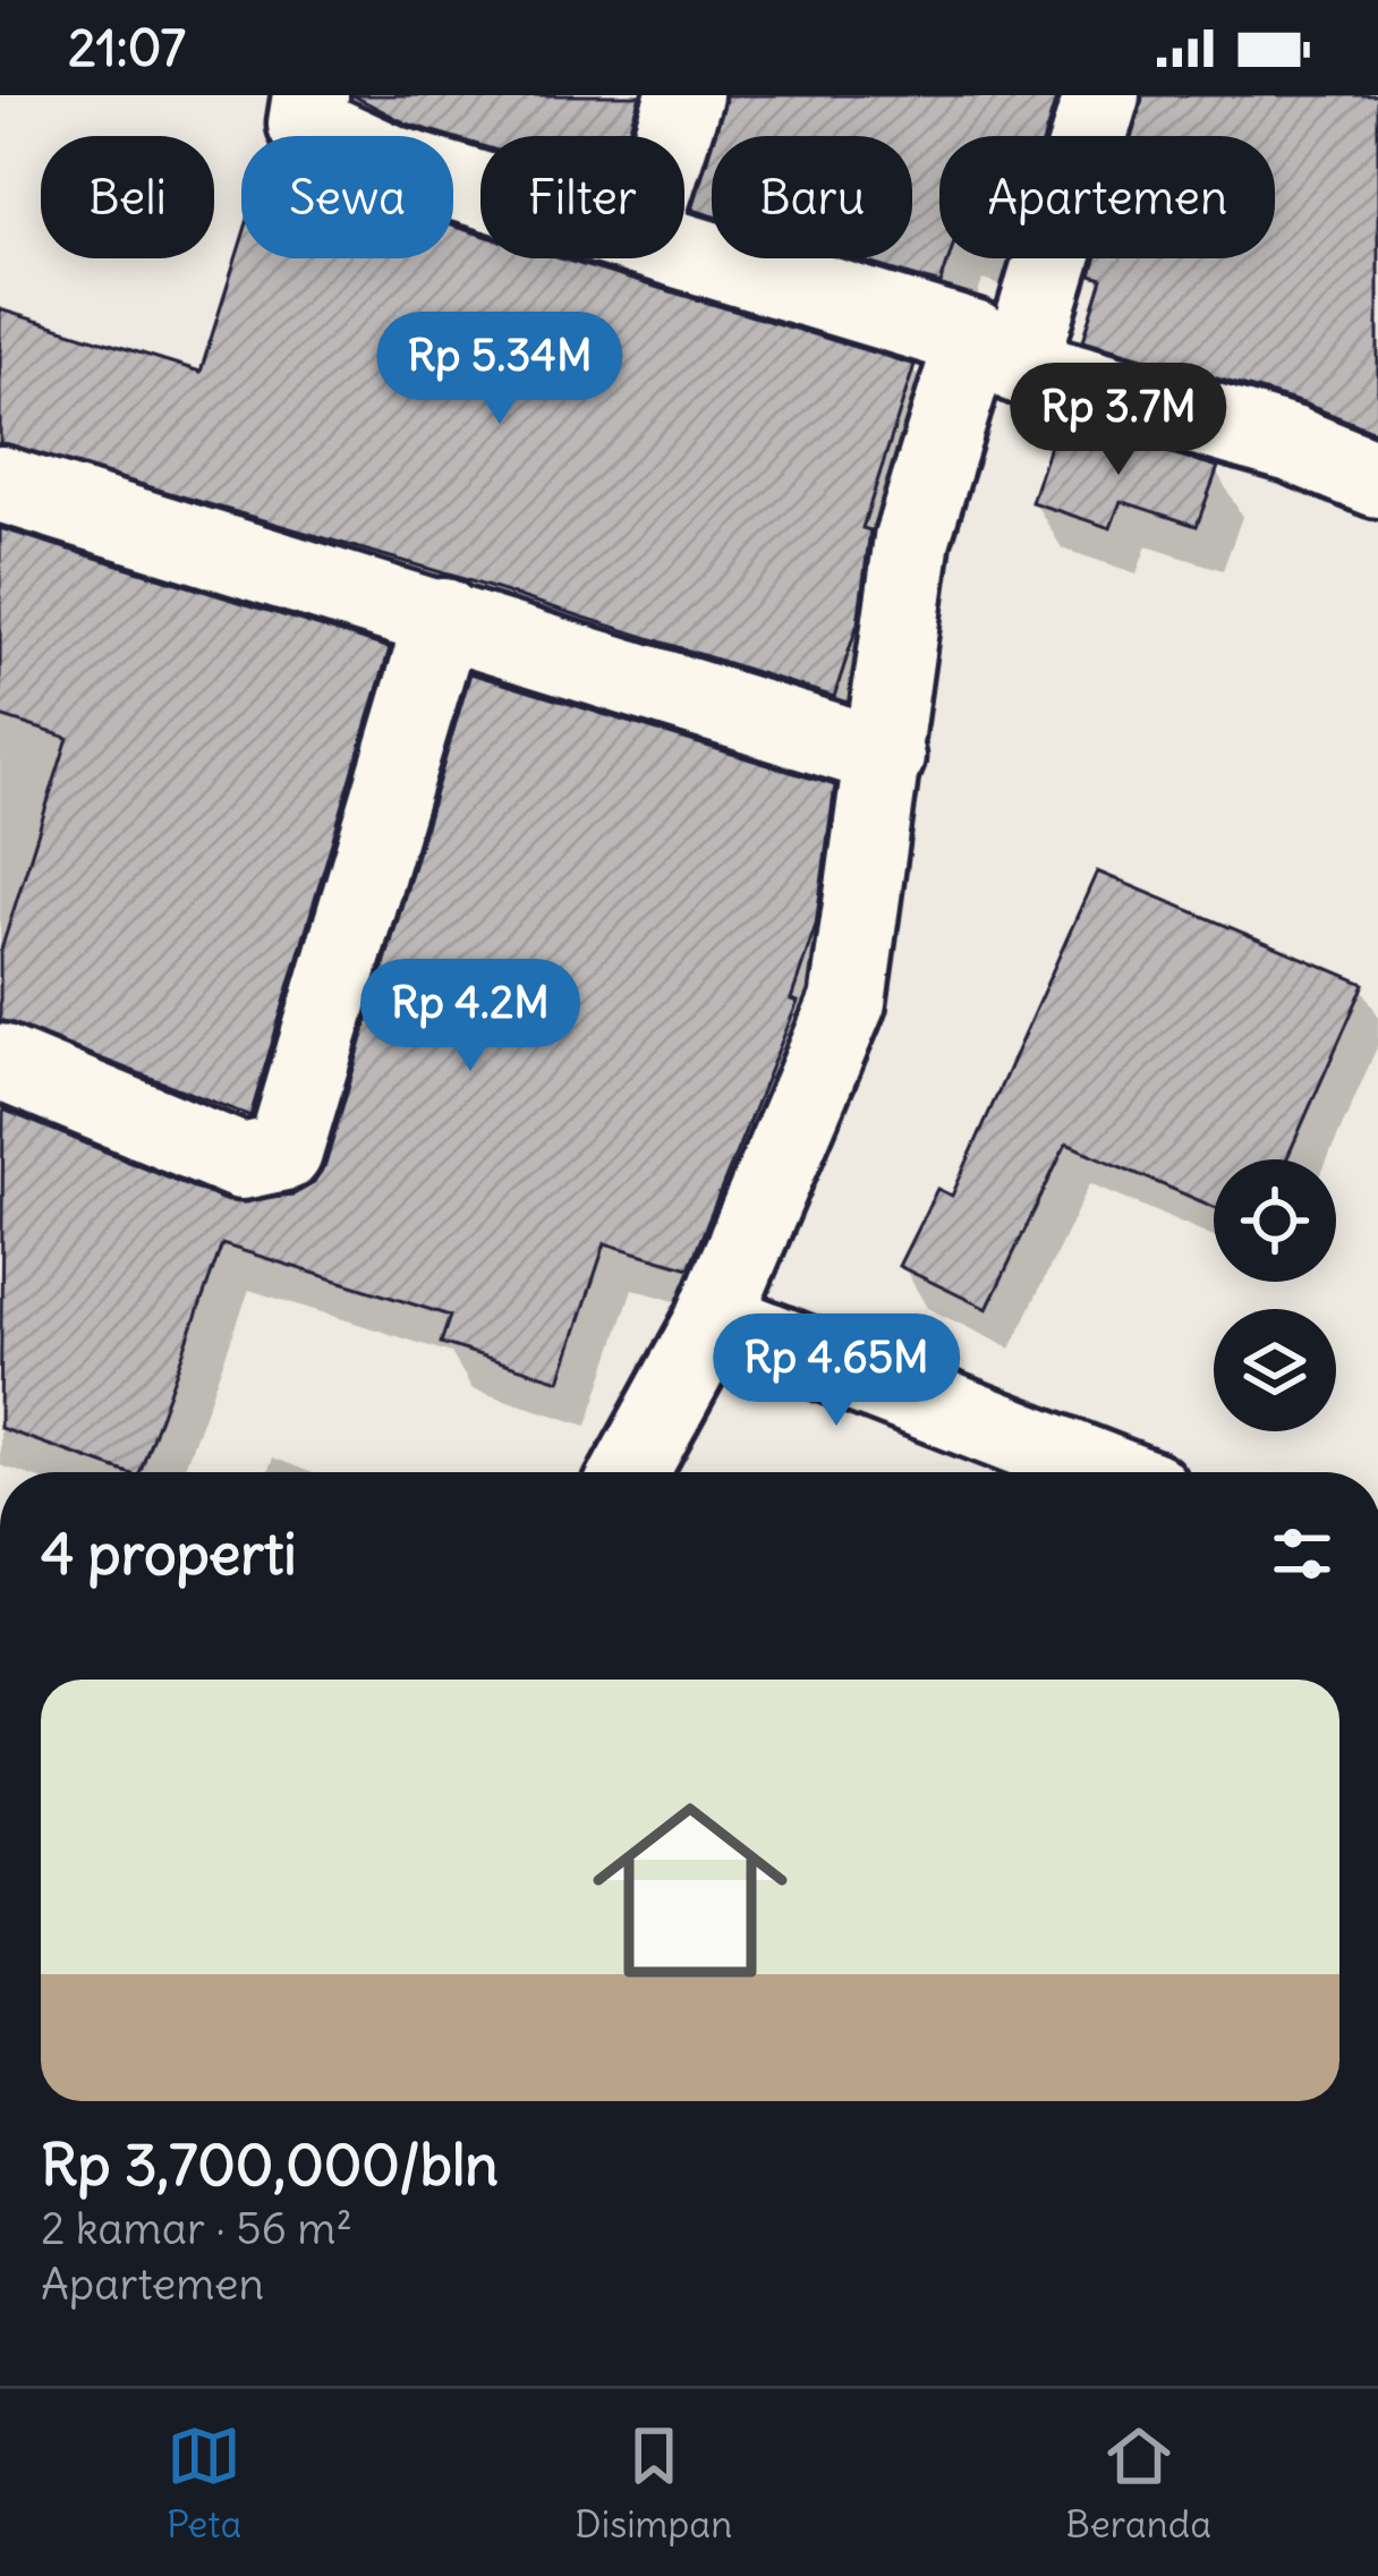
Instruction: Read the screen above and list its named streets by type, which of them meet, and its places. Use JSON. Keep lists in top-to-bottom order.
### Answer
{
  "page": {
    "status": "21:07",
    "chip": [
      "Beli",
      "Sewa",
      "Filter",
      "Baru",
      "Apartemen"
    ],
    "price": [
      "Rp 5.34M",
      "Rp 3.7M",
      "Rp 4.2M",
      "Rp 4.65M"
    ],
    "heading": "4 properti",
    "list": [
      {
        "name": "Rp 3,700,000/bln",
        "note": "2 kamar · 56 m² · Apartemen"
      }
    ],
    "tabs": ["Peta", "Disimpan", "Beranda"]
  }
}
